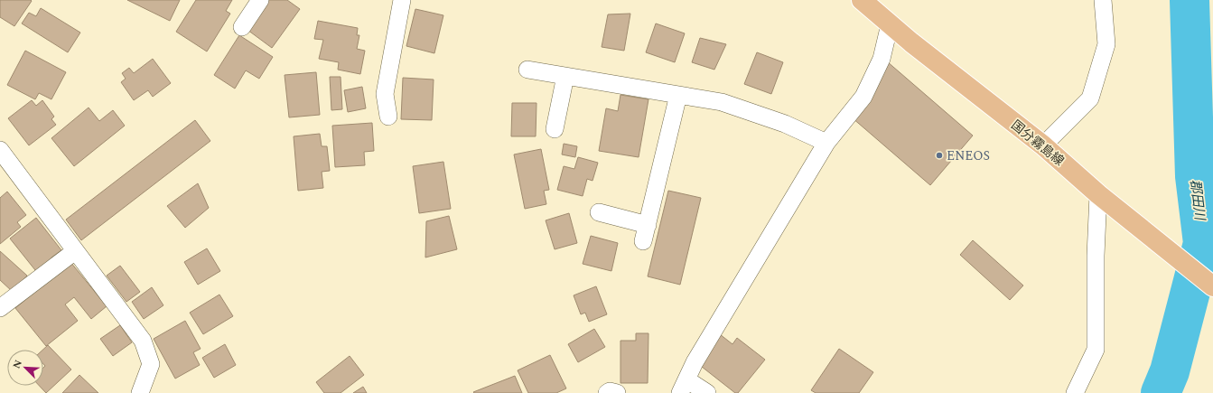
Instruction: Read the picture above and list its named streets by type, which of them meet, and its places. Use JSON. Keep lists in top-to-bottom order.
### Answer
{
  "streets": {
    "main road": ["国分霧島線"]
  },
  "water": ["郡田川"],
  "places": ["ENEOS"],
  "north": "top left"
}
